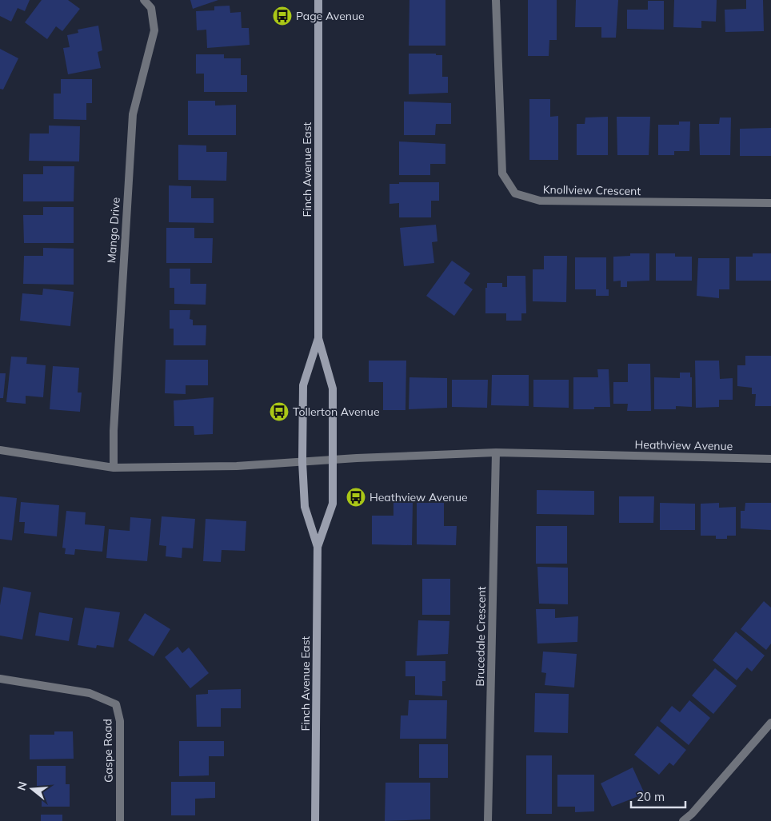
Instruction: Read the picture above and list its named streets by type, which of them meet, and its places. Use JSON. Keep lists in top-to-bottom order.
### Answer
{
  "streets": {
    "main road": ["Finch Avenue East"],
    "street": [
      "Knollview Crescent",
      "Mango Drive",
      "Heathview Avenue",
      "Brucedale Crescent",
      "Gaspe Road"
    ]
  },
  "crossings": [
    ["Finch Avenue East", "Heathview Avenue"],
    ["Heathview Avenue", "Brucedale Crescent"]
  ],
  "places": {
    "bus stop": ["Page Avenue", "Tollerton Avenue", "Heathview Avenue"]
  },
  "scale_bar": "20 m",
  "north": "left"
}
